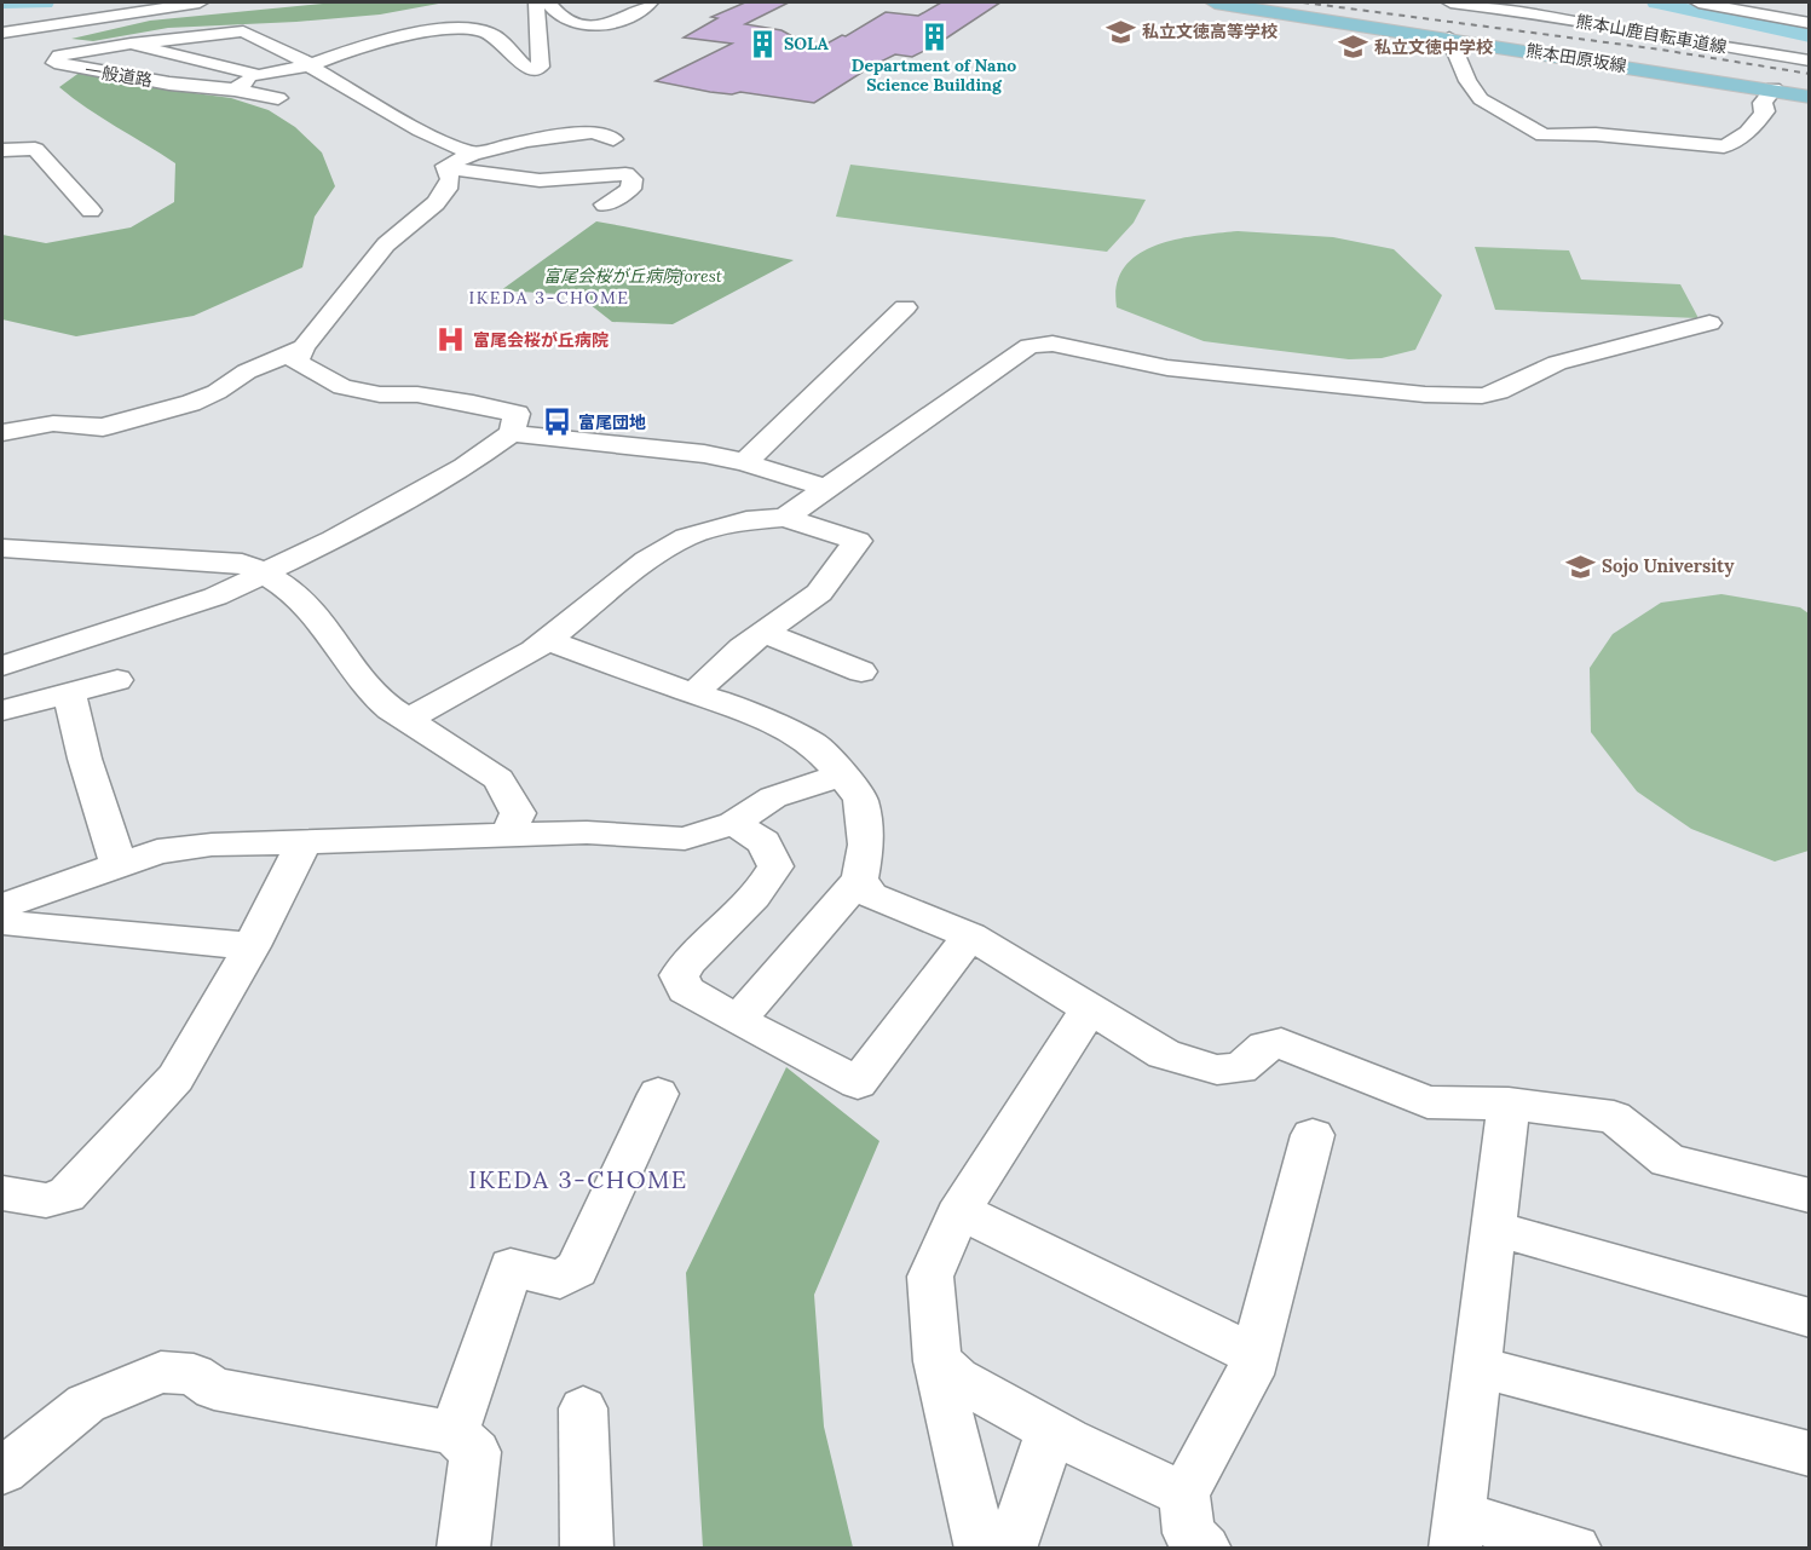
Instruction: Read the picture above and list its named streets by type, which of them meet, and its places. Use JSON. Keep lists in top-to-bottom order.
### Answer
{
  "streets": {
    "main road": ["熊本田原坂線"],
    "street": ["熊本山鹿自転車道線", "一般道路"]
  },
  "districts": ["IKEDA 3-CHOME", "IKEDA 3-CHOME"],
  "parks": ["富尾会桜が丘病院forest"],
  "places": {
    "school or university": ["私立文徳高等学校", "私立文徳中学校", "Sojo University"],
    "building": ["Department of Nano Science Building", "SOLA"],
    "hospital": ["富尾会桜が丘病院"],
    "bus stop": ["富尾団地"]
  }
}
